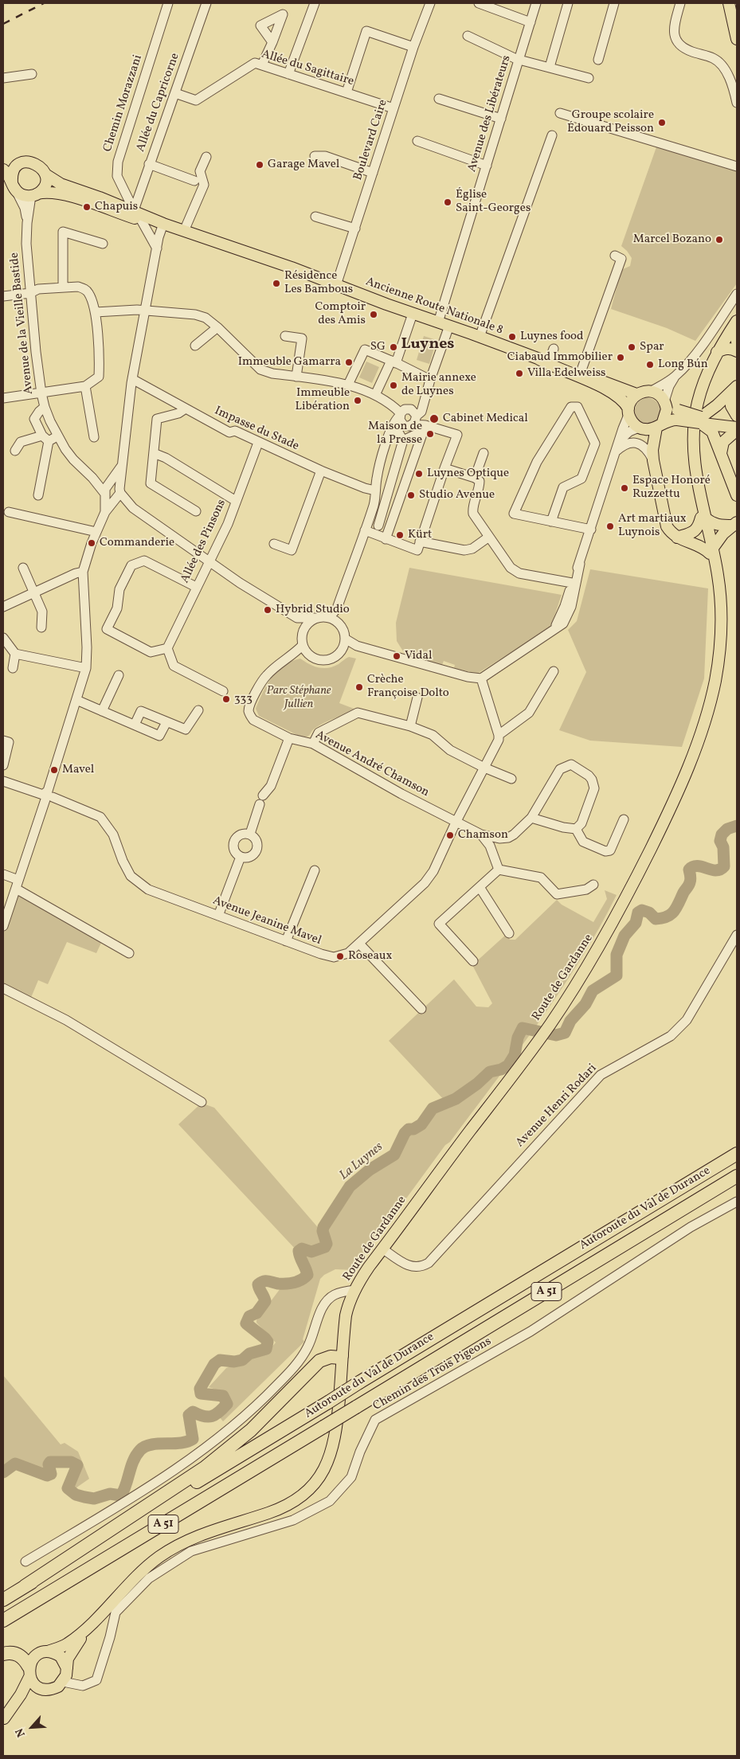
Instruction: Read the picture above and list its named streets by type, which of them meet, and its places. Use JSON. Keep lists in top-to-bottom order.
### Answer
{
  "streets": {
    "highway": ["Autoroute du Val de Durance", "A 51"],
    "main road": ["Ancienne Route Nationale 8", "Route de Gardanne"],
    "street": [
      "Allée du Sagittaire",
      "Allée du Capricorne",
      "Chemin Morazzani",
      "Avenue des Libérateurs",
      "Boulevard Caire",
      "Avenue de la Vieille Bastide",
      "Impasse du Stade",
      "Allée des Pinsons",
      "Avenue André Chamson",
      "Avenue Jeanine Mavel",
      "Avenue Henri Rodari",
      "Chemin des Trois Pigeons"
    ]
  },
  "crossings": [
    ["Allée du Sagittaire", "Allée du Capricorne"],
    ["Allée du Sagittaire", "Boulevard Caire"],
    ["Allée du Capricorne", "Chemin Morazzani"],
    ["Allée du Capricorne", "Ancienne Route Nationale 8"],
    ["Chemin Morazzani", "Ancienne Route Nationale 8"],
    ["Avenue des Libérateurs", "Ancienne Route Nationale 8"],
    ["Avenue des Libérateurs", "Impasse du Stade"],
    ["Boulevard Caire", "Ancienne Route Nationale 8"],
    ["Ancienne Route Nationale 8", "Avenue de la Vieille Bastide"],
    ["Impasse du Stade", "Allée des Pinsons"],
    ["Avenue André Chamson", "Avenue Jeanine Mavel"],
    ["Route de Gardanne", "Avenue Henri Rodari"]
  ],
  "districts": ["Luynes"],
  "water": ["La Luynes"],
  "parks": ["Parc Stéphane Jullien"],
  "places": [
    "Groupe scolaire Édouard Peisson",
    "Garage Mavel",
    "Église Saint-Georges",
    "Chapuis",
    "Marcel Bozano",
    "Résidence Les Bambous",
    "Comptoir des Amis",
    "Luynes food",
    "SG",
    "Spar",
    "Ciabaud Immobilier",
    "Immeuble Gamarra",
    "Long Bún",
    "Villa Edelweiss",
    "Mairie annexe de Luynes",
    "Immeuble Libération",
    "Cabinet Medical",
    "Maison de la Presse",
    "Luynes Optique",
    "Espace Honoré Ruzzettu",
    "Studio Avenue",
    "Art martiaux Luynois",
    "Kürt",
    "Commanderie",
    "Hybrid Studio",
    "Vidal",
    "Crèche Françoise Dolto",
    "333",
    "Mavel",
    "Chamson",
    "Roseaux"
  ],
  "north": "bottom left"
}
